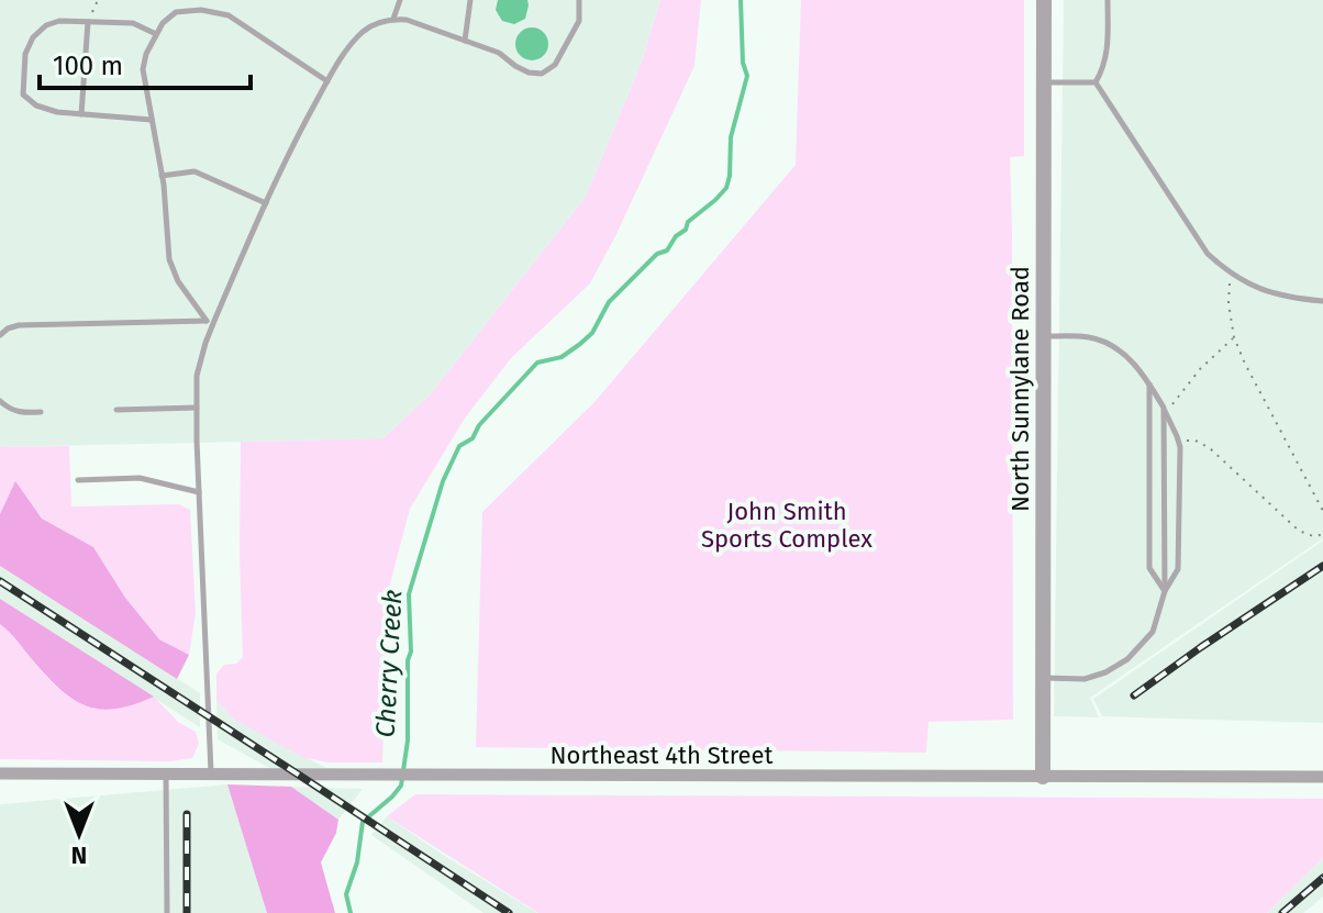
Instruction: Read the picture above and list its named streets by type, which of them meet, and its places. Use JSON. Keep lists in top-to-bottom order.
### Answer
{
  "streets": {
    "street": ["North Sunnylane Road", "Northeast 4th Street"]
  },
  "crossings": [
    ["North Sunnylane Road", "Northeast 4th Street"]
  ],
  "water": ["Cherry Creek"],
  "parks": ["John Smith Sports Complex"],
  "scale_bar": "100 m",
  "north": "bottom"
}
